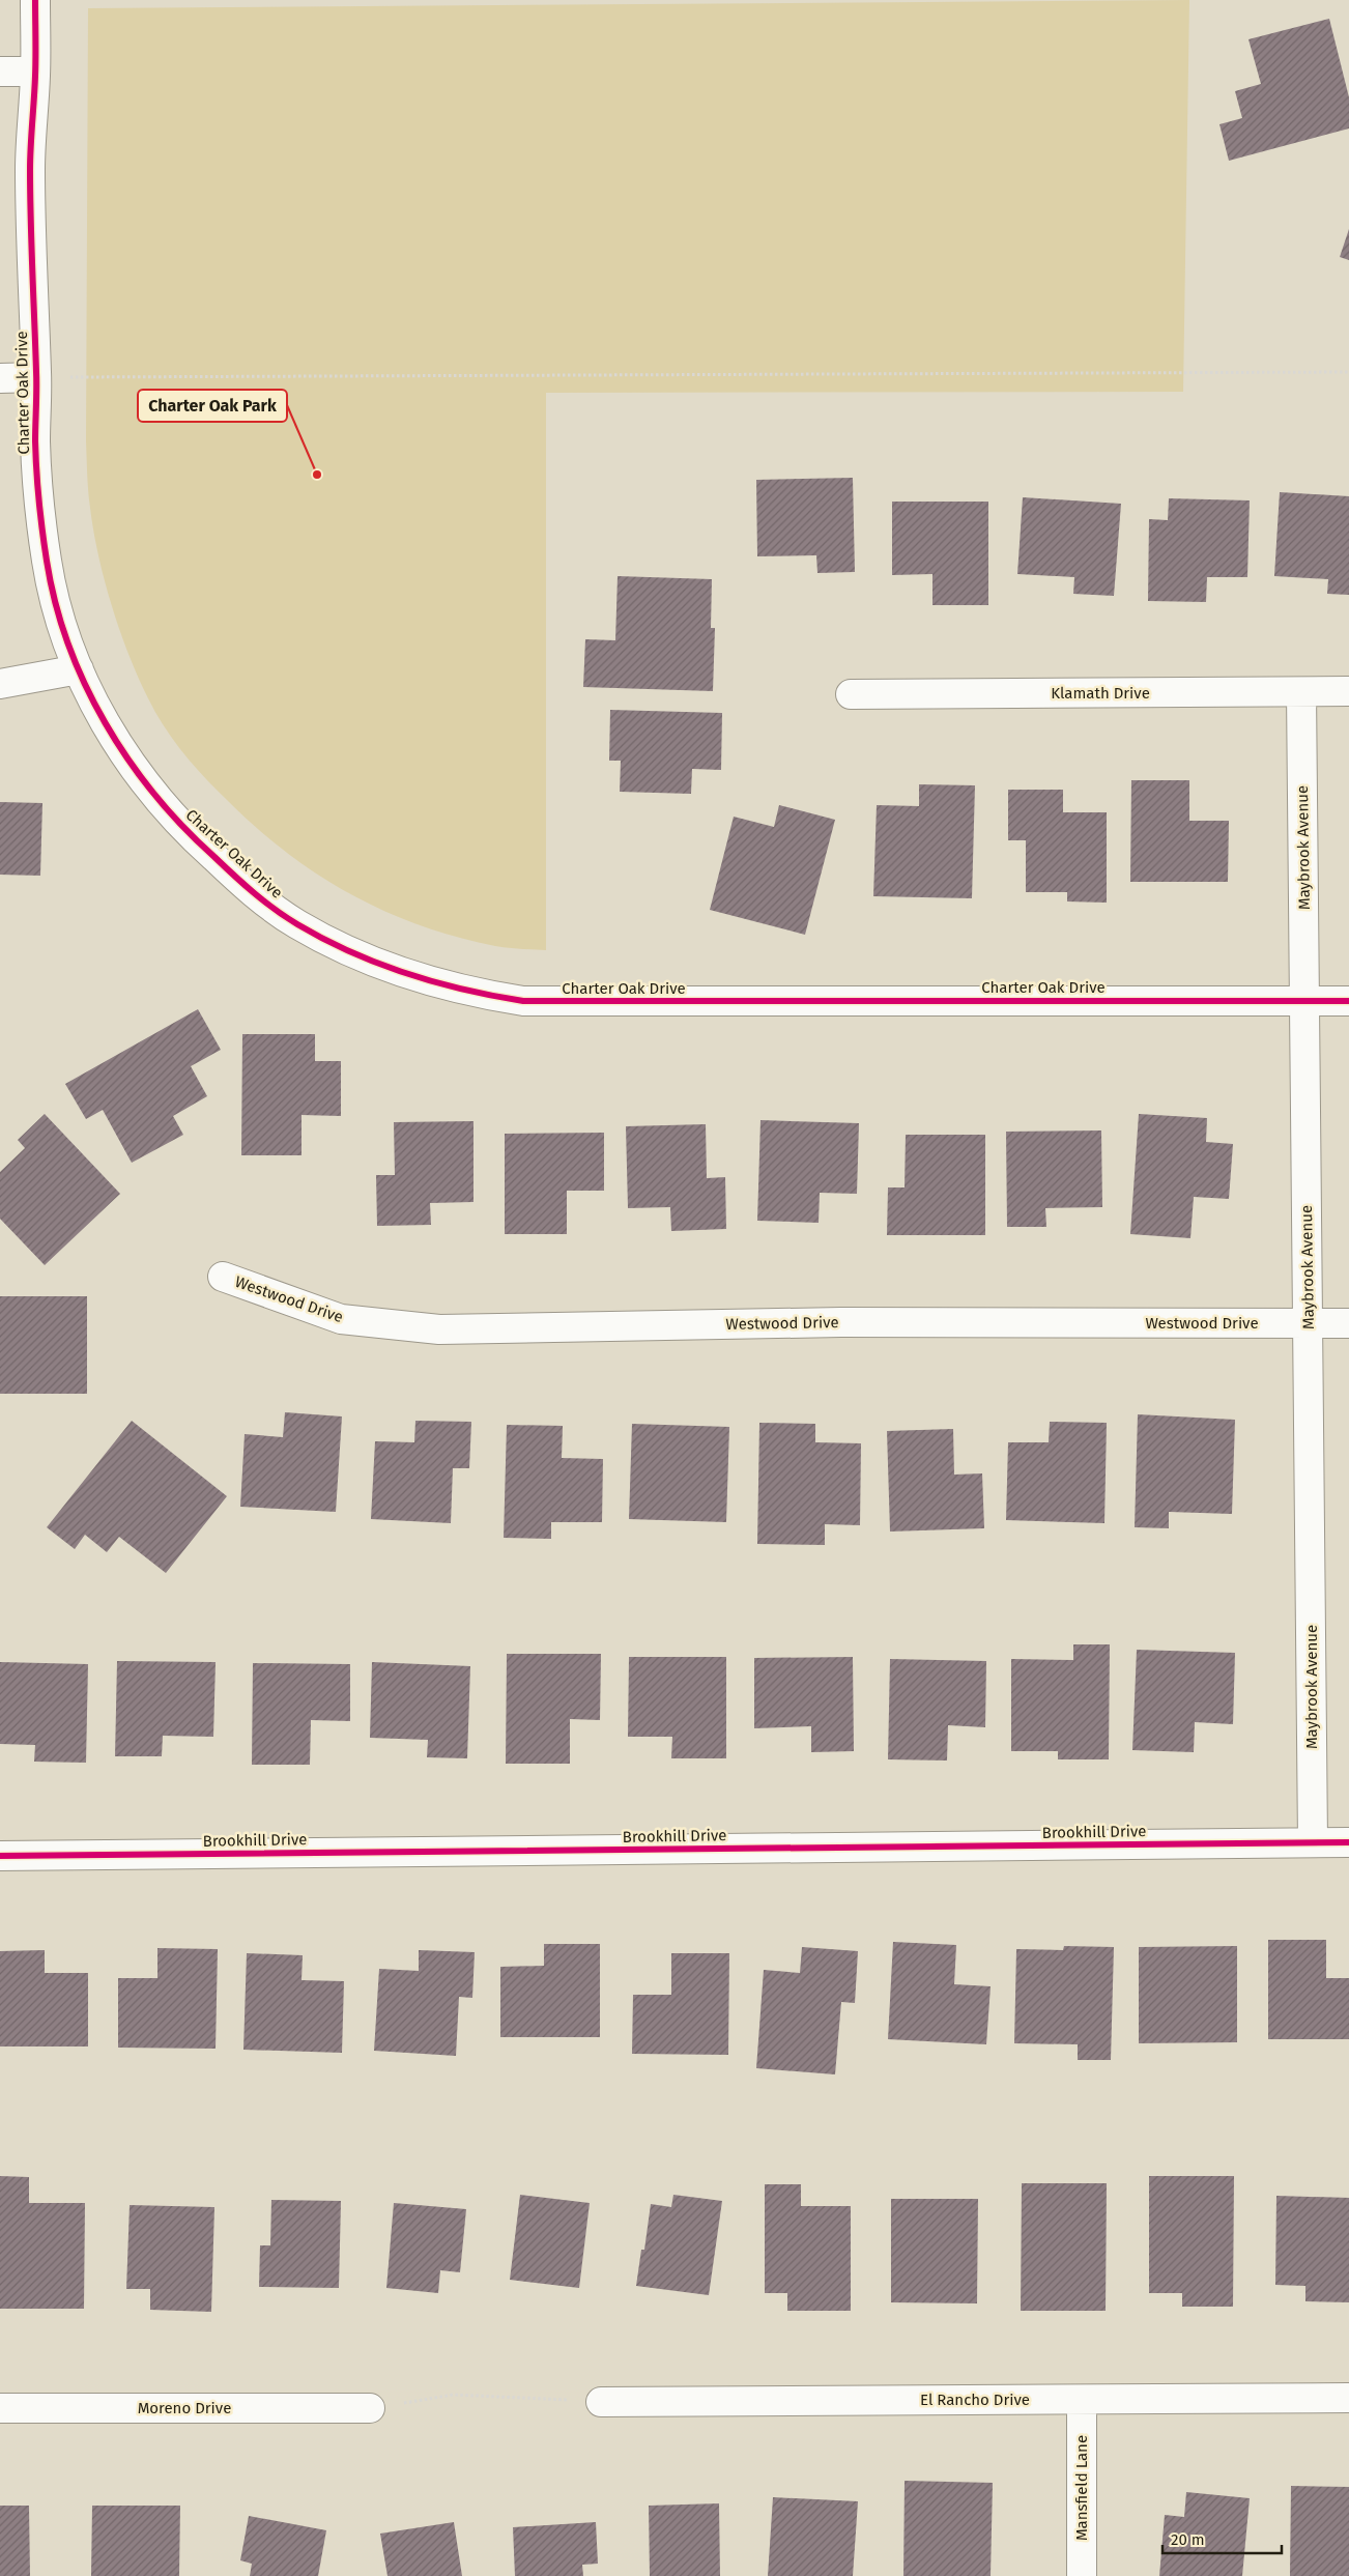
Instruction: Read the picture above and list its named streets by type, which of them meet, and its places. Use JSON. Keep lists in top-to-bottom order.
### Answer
{
  "streets": {
    "street": [
      "Charter Oak Drive",
      "Klamath Drive",
      "Maybrook Avenue",
      "Westwood Drive",
      "Brookhill Drive",
      "El Rancho Drive",
      "Moreno Drive",
      "Mansfield Lane"
    ]
  },
  "crossings": [
    ["Charter Oak Drive", "Maybrook Avenue"],
    ["Klamath Drive", "Maybrook Avenue"],
    ["Maybrook Avenue", "Westwood Drive"],
    ["Maybrook Avenue", "Brookhill Drive"],
    ["El Rancho Drive", "Mansfield Lane"]
  ],
  "places": ["Charter Oak Park"],
  "scale_bar": "20 m"
}
